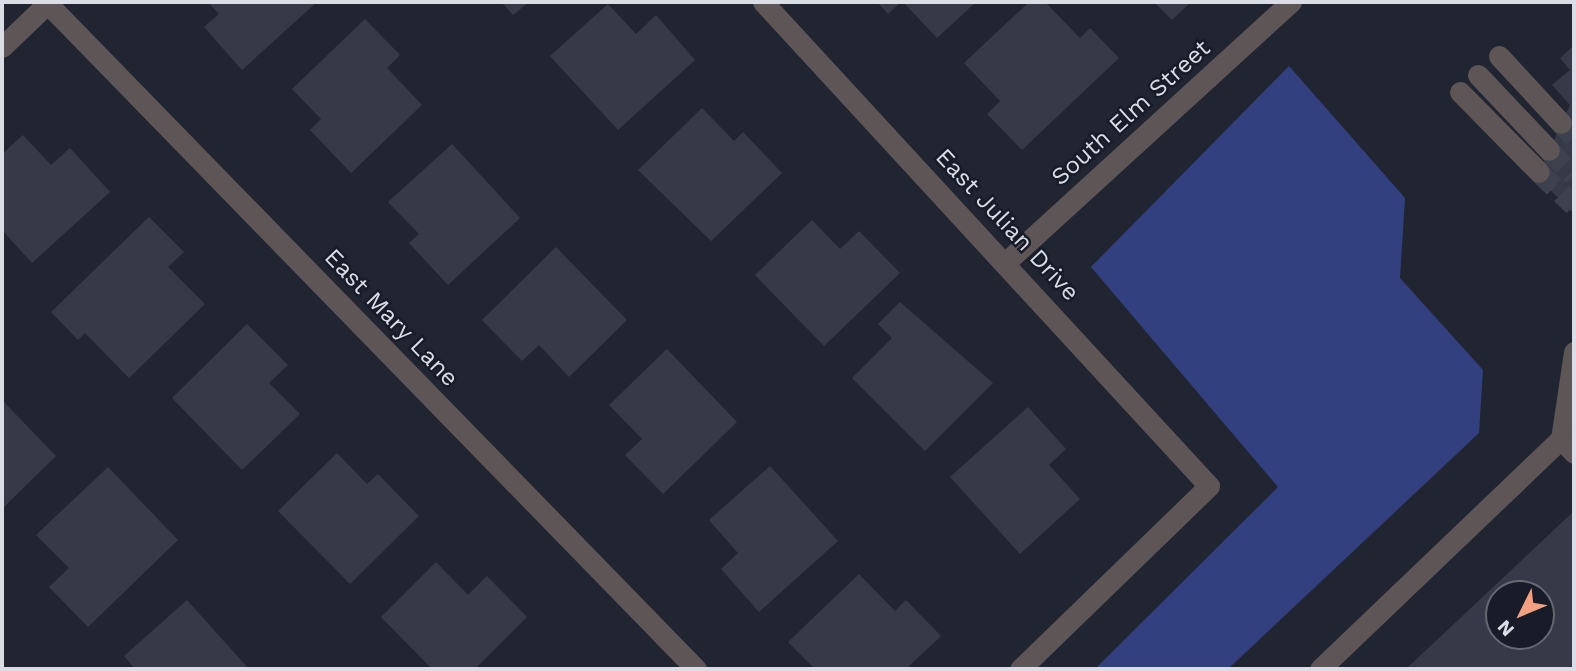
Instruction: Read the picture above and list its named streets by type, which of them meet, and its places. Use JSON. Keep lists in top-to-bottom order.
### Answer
{
  "streets": {
    "street": ["South Elm Street", "East Julian Drive", "East Mary Lane"]
  },
  "crossings": [
    ["South Elm Street", "East Julian Drive"]
  ],
  "north": "bottom left"
}
